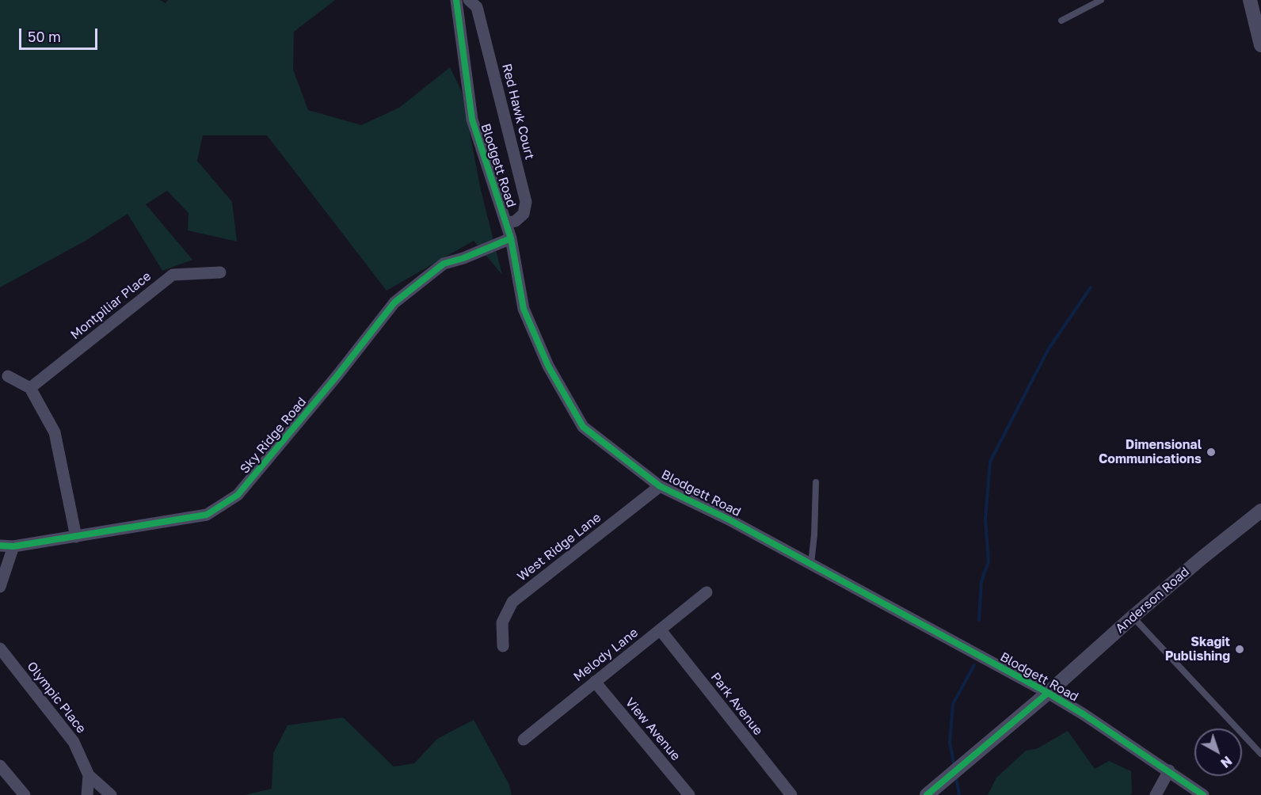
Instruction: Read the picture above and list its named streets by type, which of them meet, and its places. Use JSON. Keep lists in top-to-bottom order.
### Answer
{
  "streets": {
    "street": [
      "Red Hawk Court",
      "Blodgett Road",
      "Montpiliar Place",
      "Sky Ridge Road",
      "West Ridge Lane",
      "Anderson Road",
      "Melody Lane",
      "Olympic Place",
      "Park Avenue",
      "View Avenue"
    ]
  },
  "crossings": [
    ["Red Hawk Court", "Blodgett Road"],
    ["Blodgett Road", "Sky Ridge Road"],
    ["Blodgett Road", "West Ridge Lane"],
    ["Blodgett Road", "Anderson Road"],
    ["Melody Lane", "Park Avenue"],
    ["Melody Lane", "View Avenue"]
  ],
  "places": ["Dimensional Communications", "Skagit Publishing"],
  "scale_bar": "50 m",
  "north": "bottom right"
}
